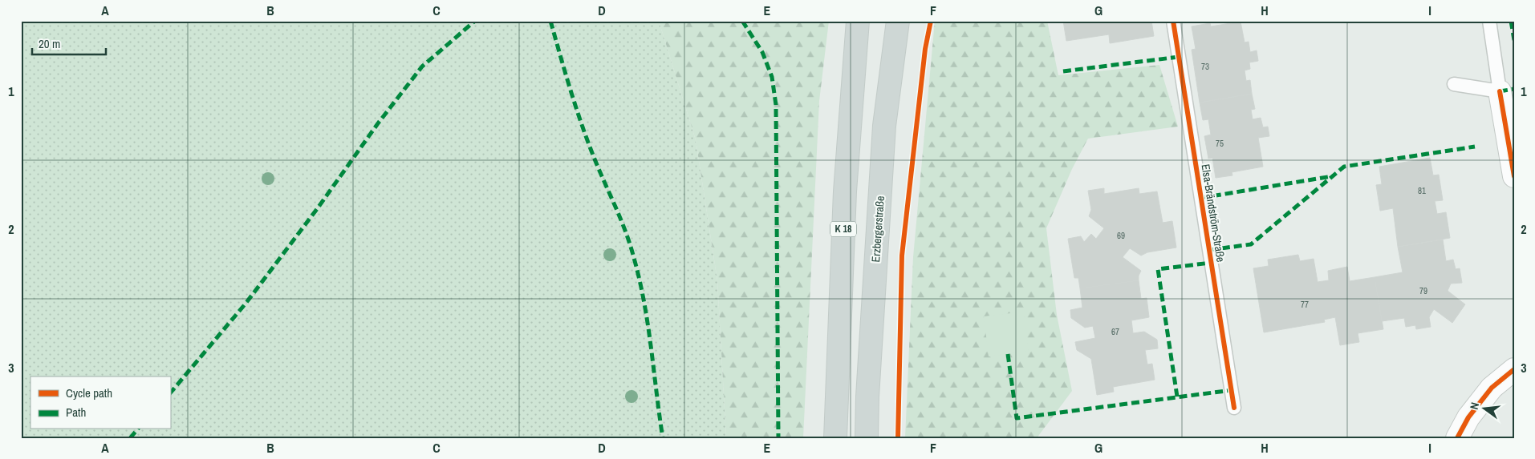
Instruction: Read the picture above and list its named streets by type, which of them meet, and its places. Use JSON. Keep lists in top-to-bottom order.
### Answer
{
  "streets": {
    "main road": ["K 18", "Erzbergerstraße"],
    "lane": ["Elsa-Brändström-Straße"]
  },
  "house_numbers": [
    "73",
    "75",
    "81",
    "69",
    "79",
    "77",
    "67"
  ],
  "legend": ["Cycle path", "Path"],
  "scale_bar": "20 m",
  "north": "left",
  "grid": {
    "columns": [
      "A",
      "B",
      "C",
      "D",
      "E",
      "F",
      "G",
      "H",
      "I"
    ],
    "rows": ["1", "2", "3"]
  }
}
